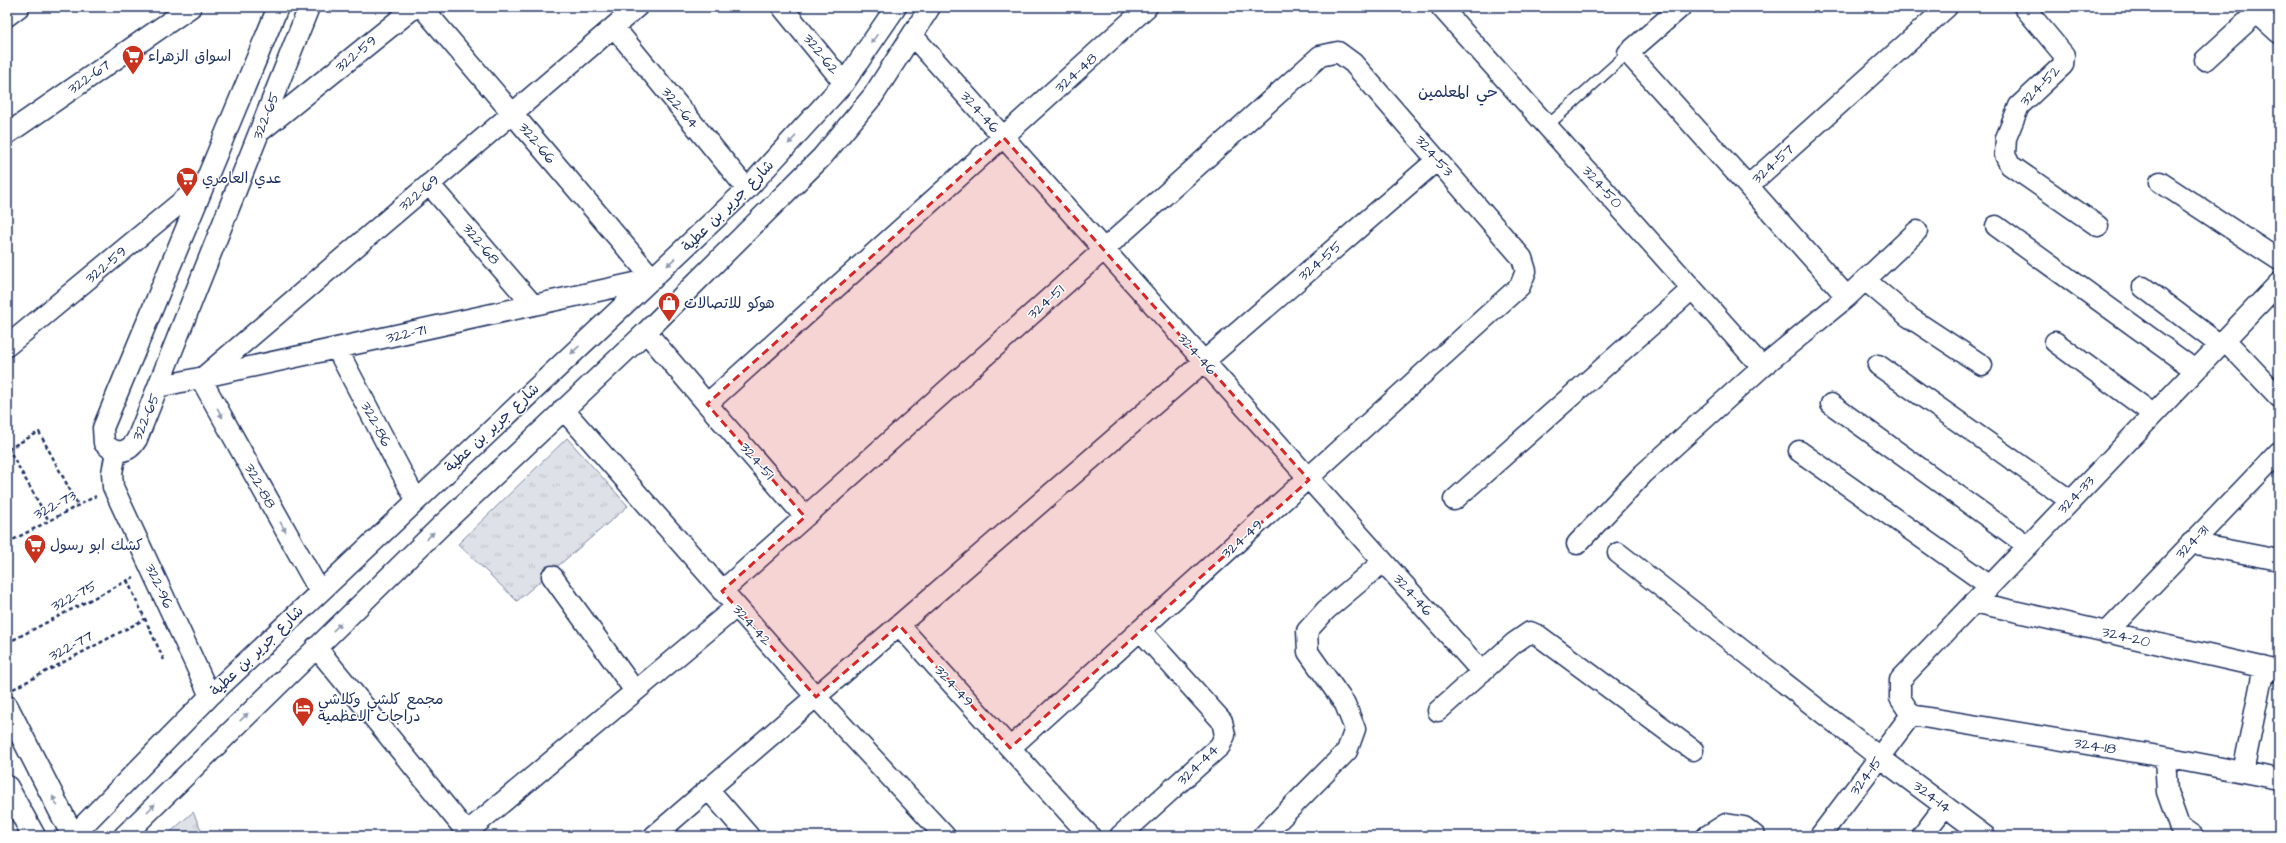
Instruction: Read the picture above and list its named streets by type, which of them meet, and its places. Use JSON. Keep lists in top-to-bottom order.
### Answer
{
  "streets": {
    "street": [
      "322-59",
      "322-62",
      "324-48",
      "322-67",
      "324-52",
      "322-64",
      "324-46",
      "322-65",
      "322-66",
      "324-53",
      "324-57",
      "324-50",
      "322-69",
      "شارع جرير بن عطية",
      "322-68",
      "324-55",
      "324-51",
      "322-71",
      "322-86",
      "322-88",
      "324-33",
      "324-49",
      "324-31",
      "322-96",
      "324-42",
      "324-20",
      "324-18",
      "324-44",
      "324-15",
      "324-14"
    ],
    "path": ["322-73", "322-75", "322-77"]
  },
  "crossings": [
    ["322-59", "322-65"],
    ["322-62", "شارع جرير بن عطية"],
    ["324-48", "324-46"],
    ["322-64", "322-69"],
    ["322-64", "شارع جرير بن عطية"],
    ["324-46", "324-53"],
    ["324-46", "شارع جرير بن عطية"],
    ["324-46", "324-55"],
    ["324-46", "324-51"],
    ["324-46", "324-49"],
    ["322-65", "322-71"],
    ["322-65", "322-96"],
    ["322-66", "322-69"],
    ["322-66", "شارع جرير بن عطية"],
    ["322-66", "322-71"],
    ["324-53", "324-55"],
    ["324-53", "324-51"],
    ["324-53", "324-49"],
    ["322-69", "322-68"],
    ["322-69", "322-71"],
    ["322-69", "322-88"],
    ["شارع جرير بن عطية", "324-51"],
    ["شارع جرير بن عطية", "322-71"],
    ["شارع جرير بن عطية", "322-86"],
    ["شارع جرير بن عطية", "322-88"],
    ["شارع جرير بن عطية", "322-96"],
    ["شارع جرير بن عطية", "324-42"],
    ["322-68", "322-71"],
    ["322-71", "322-86"],
    ["322-71", "322-88"],
    ["324-33", "324-20"],
    ["324-33", "324-18"],
    ["324-33", "324-15"],
    ["322-73", "322-96"],
    ["324-49", "324-44"],
    ["324-31", "324-20"],
    ["322-96", "322-75"],
    ["324-18", "324-15"],
    ["324-15", "324-14"]
  ],
  "one_way": ["322-88"],
  "districts": ["حي المعلمين"],
  "places": {
    "supermarket": ["اسواق الزهراء", "عدي العامري", "كشك ابو رسول"],
    "shop": ["هوكو للاتصالات"],
    "hotel": ["مجمع كلشي وكلاشي دراجات الاعظمية"]
  }
}
